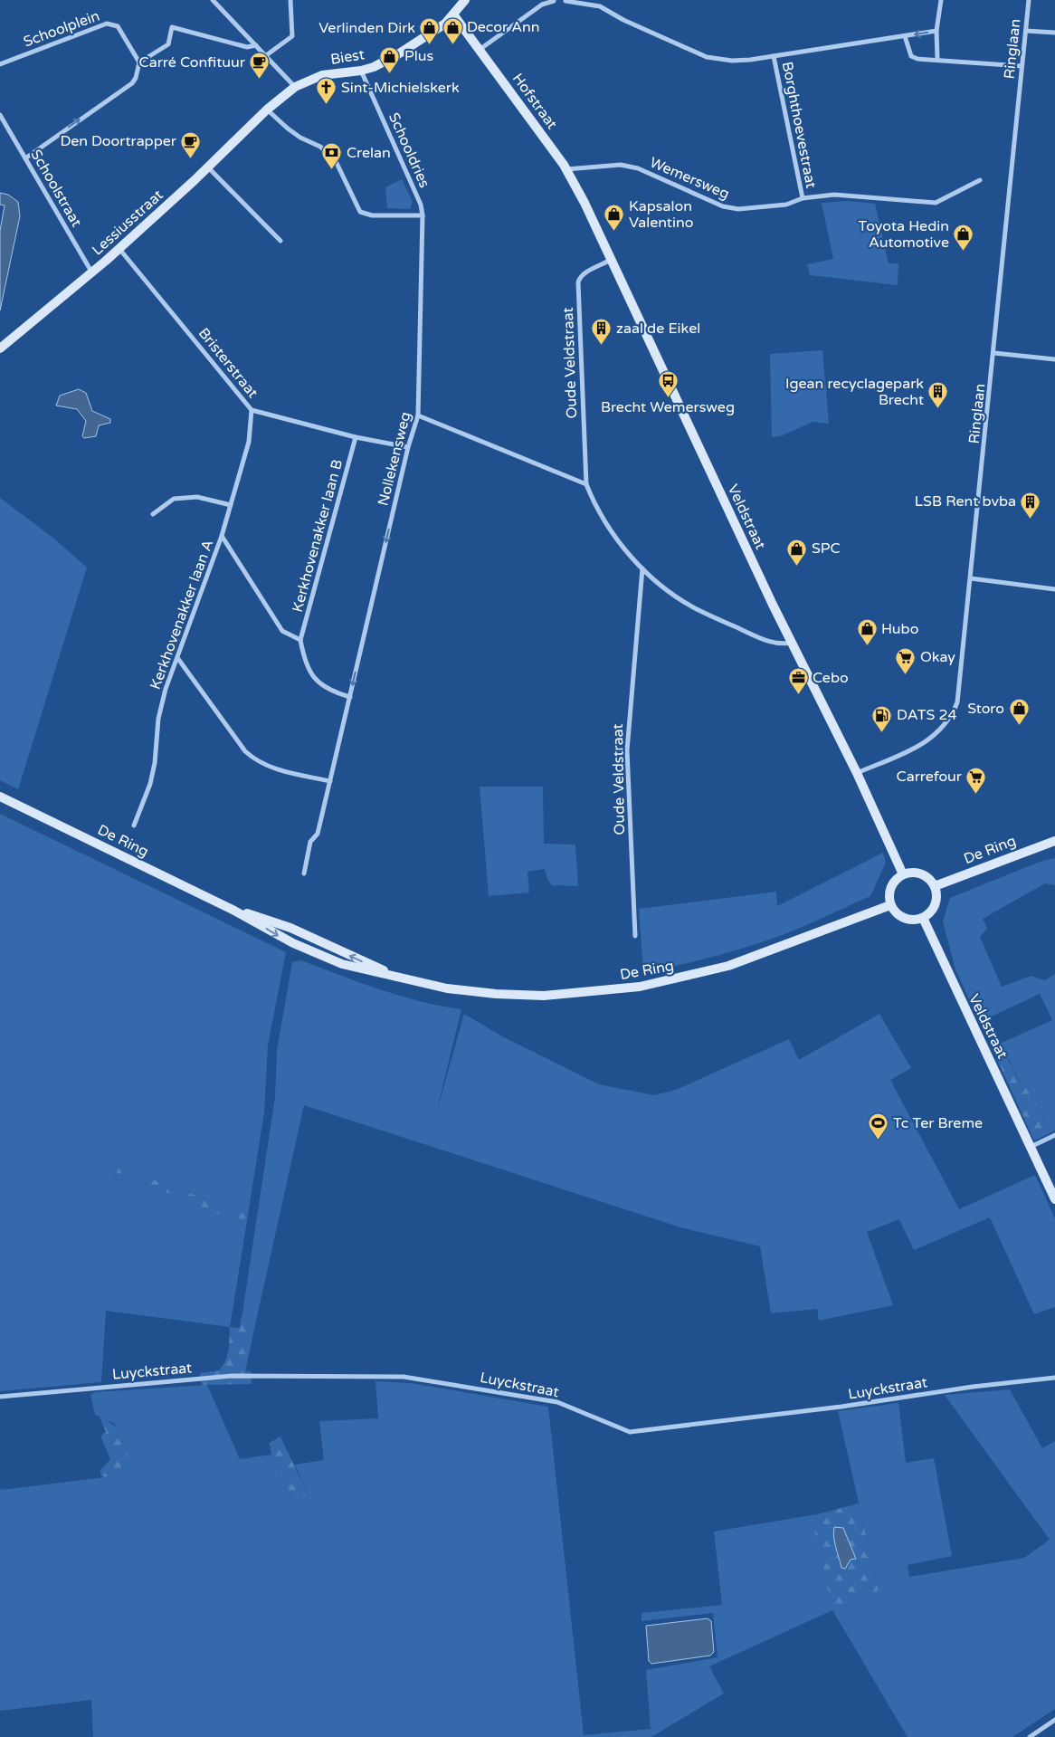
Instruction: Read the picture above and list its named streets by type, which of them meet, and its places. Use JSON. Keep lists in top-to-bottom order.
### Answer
{
  "streets": {
    "main road": [
      "Biest",
      "Hofstraat",
      "Lessiusstraat",
      "Veldstraat",
      "De Ring"
    ],
    "street": [
      "Schoolplein",
      "Ringlaan",
      "Borghthoevestraat",
      "Schooldries",
      "Wemersweg",
      "Schoolstraat",
      "Bristerstraat",
      "Oude Veldstraat",
      "Nollekensweg",
      "Kerkhovenakker laan B",
      "Kerkhovenakker laan A",
      "Luyckstraat"
    ]
  },
  "crossings": [
    ["Ringlaan", "Veldstraat"],
    ["Biest", "Hofstraat"],
    ["Biest", "Schooldries"],
    ["Biest", "Lessiusstraat"],
    ["Hofstraat", "Wemersweg"],
    ["Hofstraat", "Veldstraat"],
    ["Borghthoevestraat", "Wemersweg"],
    ["Schooldries", "Nollekensweg"],
    ["Wemersweg", "Veldstraat"],
    ["Schoolstraat", "Lessiusstraat"],
    ["Lessiusstraat", "Bristerstraat"],
    ["Bristerstraat", "Nollekensweg"],
    ["Bristerstraat", "Kerkhovenakker laan B"],
    ["Bristerstraat", "Kerkhovenakker laan A"],
    ["Oude Veldstraat", "Veldstraat"],
    ["Veldstraat", "De Ring"]
  ],
  "one_way": ["Nollekensweg"],
  "places": {
    "shop": [
      "Decor Ann",
      "Verlinden Dirk",
      "Plus",
      "Kapsalon Valentino",
      "Toyota Hedin Automotive",
      "SPC",
      "Hubo",
      "Storo"
    ],
    "cafe": ["Carré Confituur", "Den Doortrapper"],
    "church": ["Sint-Michielskerk"],
    "bank": ["Crelan"],
    "building": ["zaal de Eikel", "Igean recyclagepark Brecht", "LSB Rent bvba"],
    "bus stop": ["Brecht Wemersweg"],
    "supermarket": ["Okay", "Carrefour"],
    "office": ["Cebo"],
    "fuel station": ["DATS 24"],
    "sports": ["Tc Ter Breme"]
  }
}
